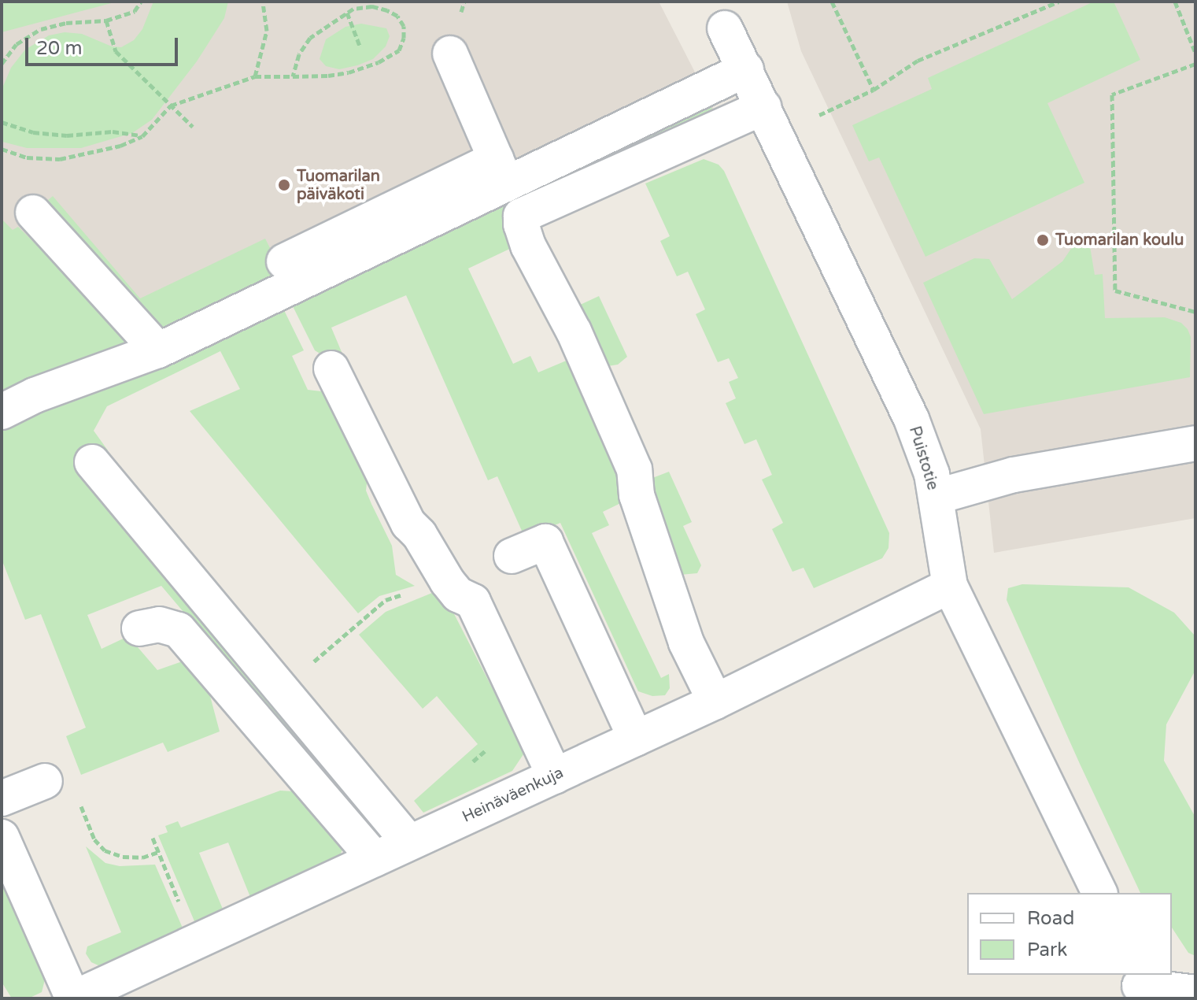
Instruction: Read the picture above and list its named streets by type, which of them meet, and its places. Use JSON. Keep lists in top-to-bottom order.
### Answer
{
  "streets": {
    "street": ["Puistotie", "Heinäväenkuja"]
  },
  "crossings": [
    ["Puistotie", "Heinäväenkuja"]
  ],
  "places": ["Tuomarilan päiväkoti", "Tuomarilan koulu"],
  "legend": ["Road", "Park"],
  "scale_bar": "20 m"
}
